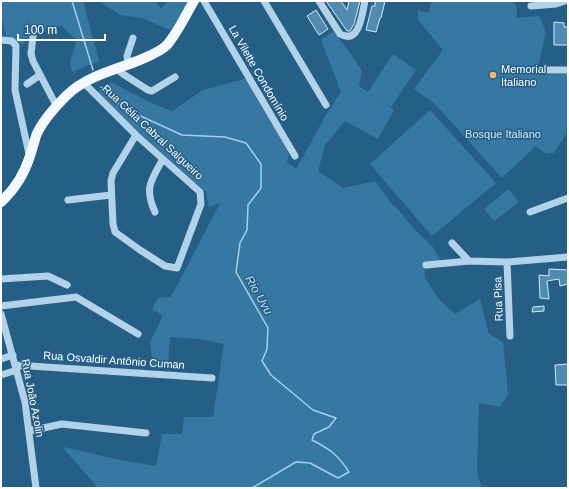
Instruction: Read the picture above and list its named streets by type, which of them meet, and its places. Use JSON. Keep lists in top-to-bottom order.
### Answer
{
  "streets": {
    "street": [
      "La Vilette Condomínio",
      "Rua Célia Cabral Salgueiro",
      "Rua Pisa",
      "Rua Osvaldir Antônio Cuman",
      "Rua João Azolin"
    ]
  },
  "crossings": [
    ["Rua Osvaldir Antônio Cuman", "Rua João Azolin"]
  ],
  "water": ["Rio Uvu"],
  "parks": ["Bosque Italiano"],
  "places": ["Memorial Italiano"],
  "scale_bar": "100 m"
}
